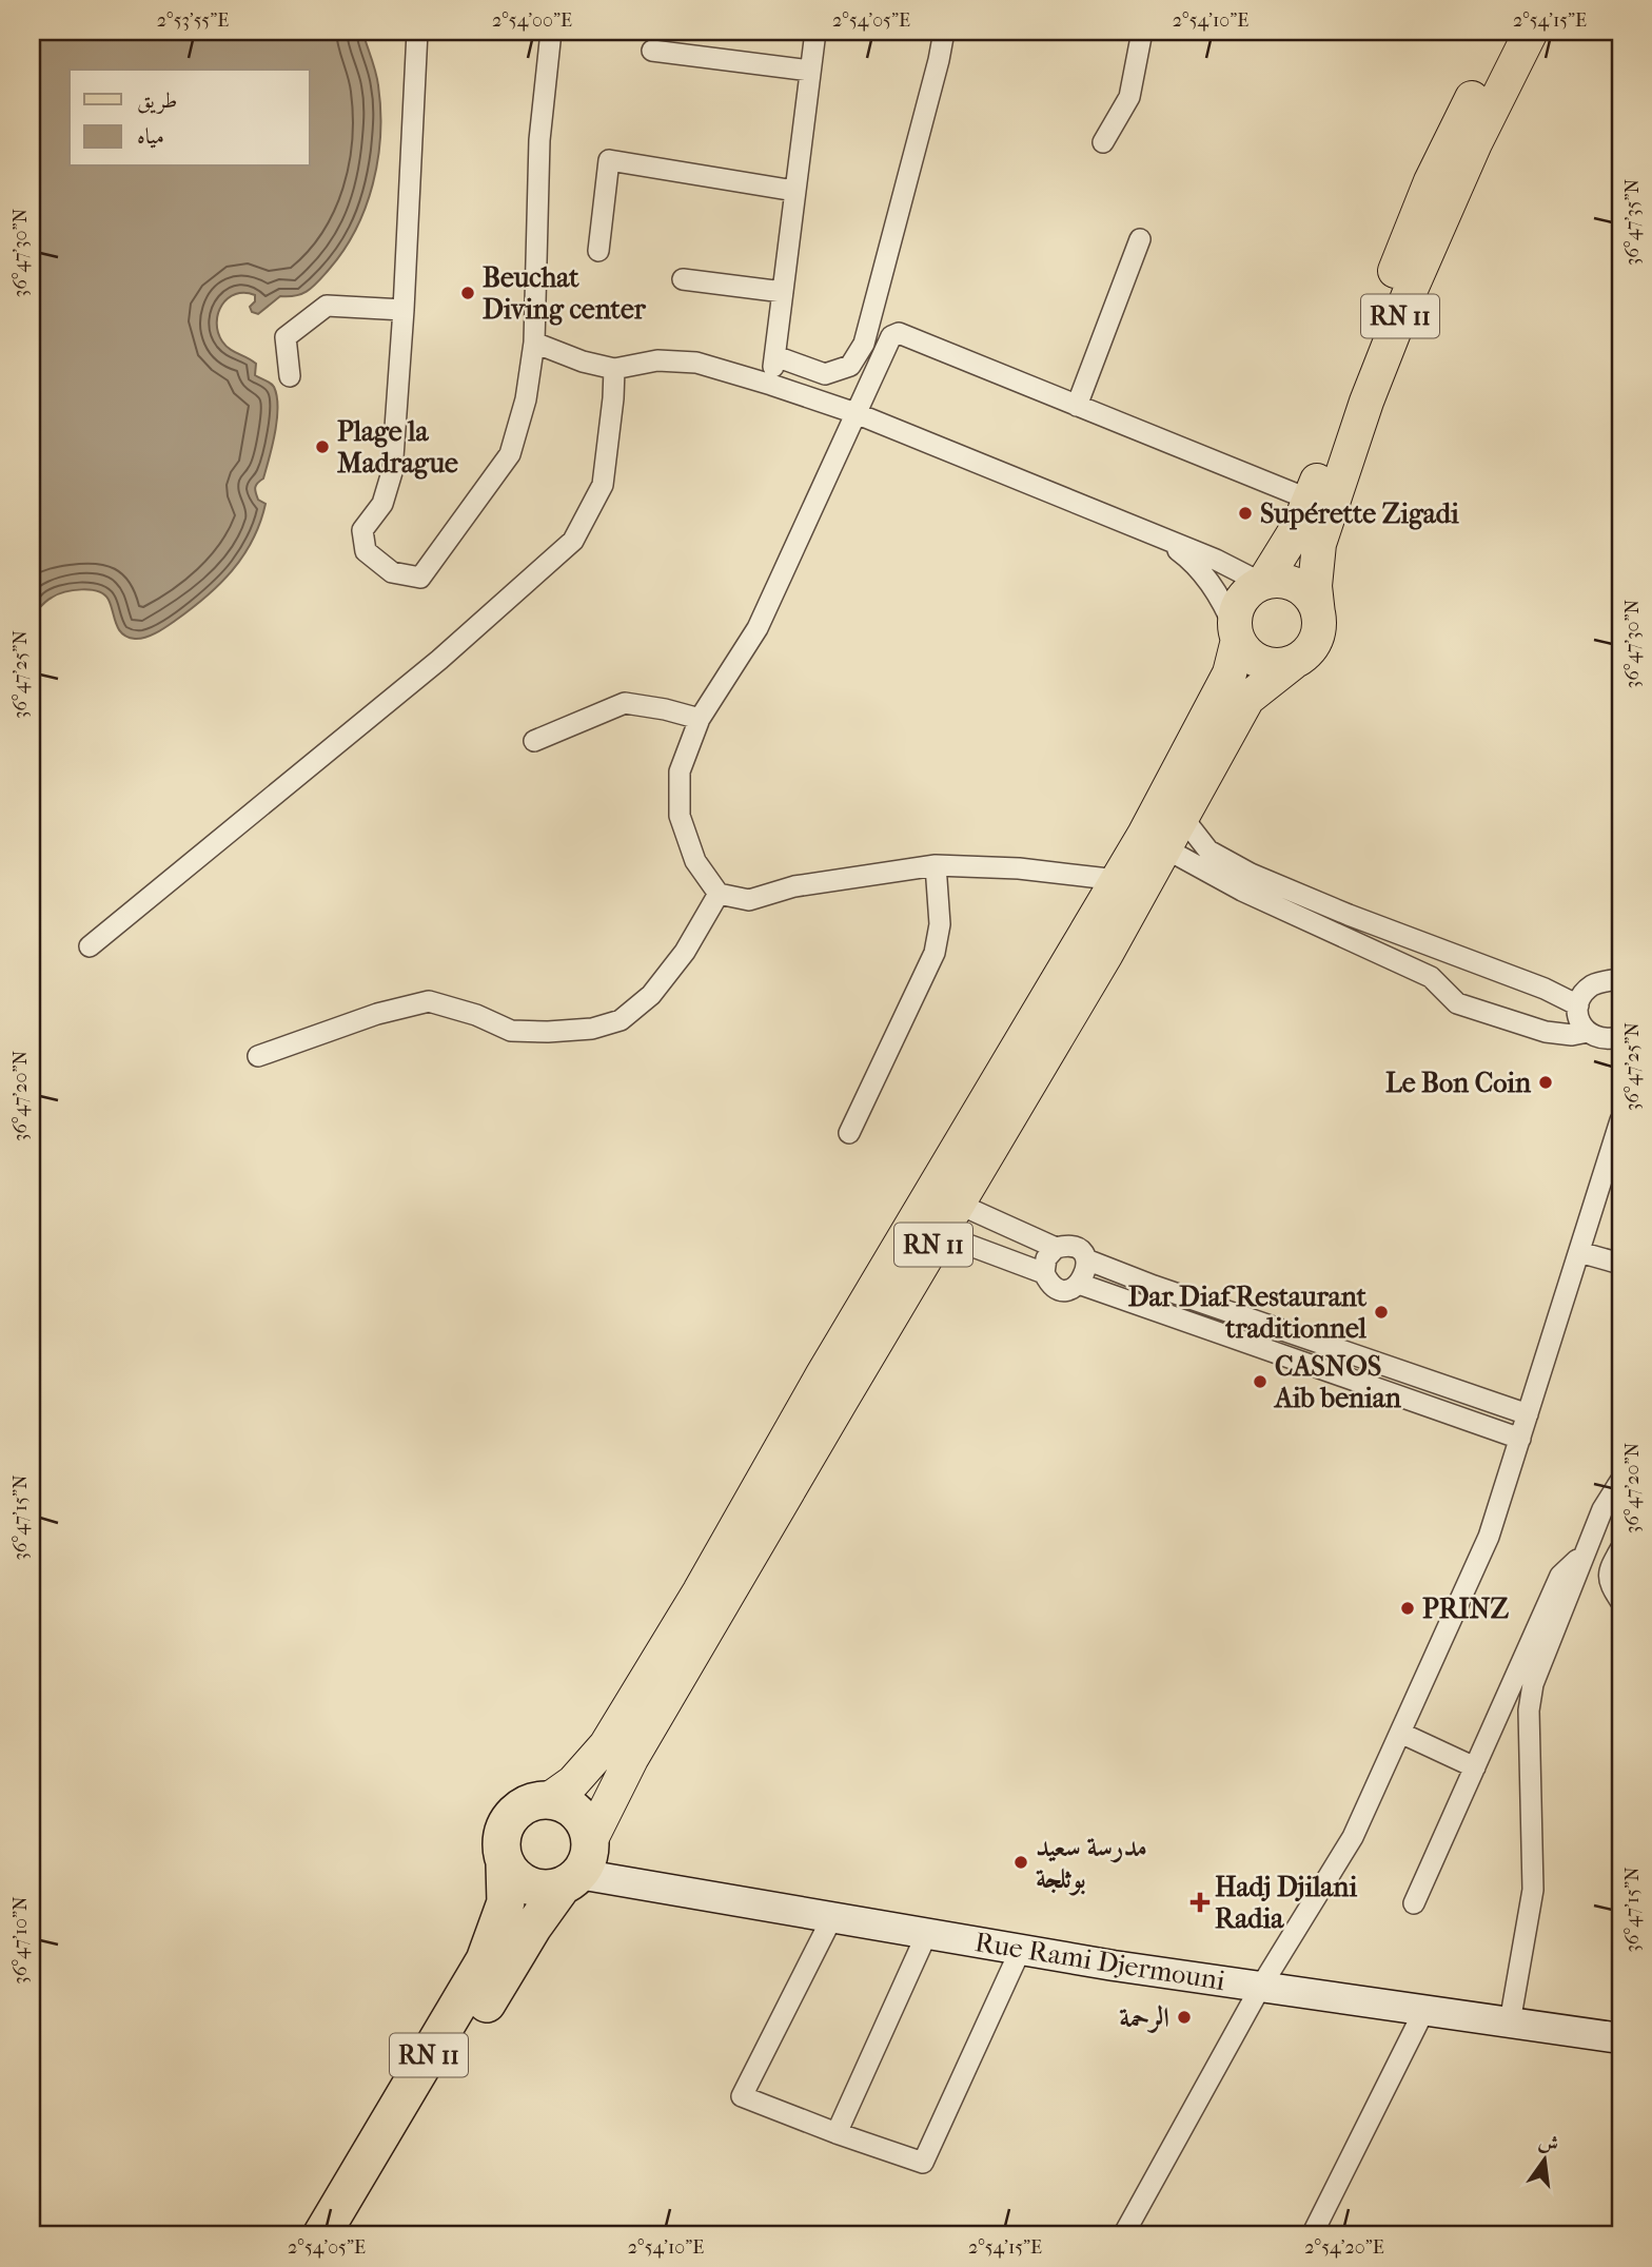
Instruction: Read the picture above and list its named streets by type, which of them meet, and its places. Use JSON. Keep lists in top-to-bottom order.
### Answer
{
  "streets": {
    "highway": ["RN 11"],
    "main road": ["Rue Rami Djermouni"]
  },
  "crossings": [
    ["RN 11", "Rue Rami Djermouni"]
  ],
  "places": {
    "other": [
      "Beuchat Diving center",
      "Plage la Madrague",
      "Supérette Zigadi",
      "Le Bon Coin",
      "Dar Diaf Restaurant traditionnel",
      "CASNOS Aib benian",
      "PRINZ",
      "مدرسة سعيد بوثلجة",
      "الرحمة"
    ],
    "health": ["Hadj Djilani Radia"]
  },
  "legend": ["طريق", "مياه"],
  "north": "top",
  "coordinates": [
    "2°53'55\"E",
    "2°54'00\"E",
    "2°54'05\"E",
    "2°54'10\"E",
    "2°54'15\"E",
    "36°47'35\"N",
    "36°47'30\"N",
    "36°47'25\"N",
    "36°47'20\"N",
    "36°47'15\"N",
    "36°47'10\"N",
    "2°54'20\"E"
  ]
}
